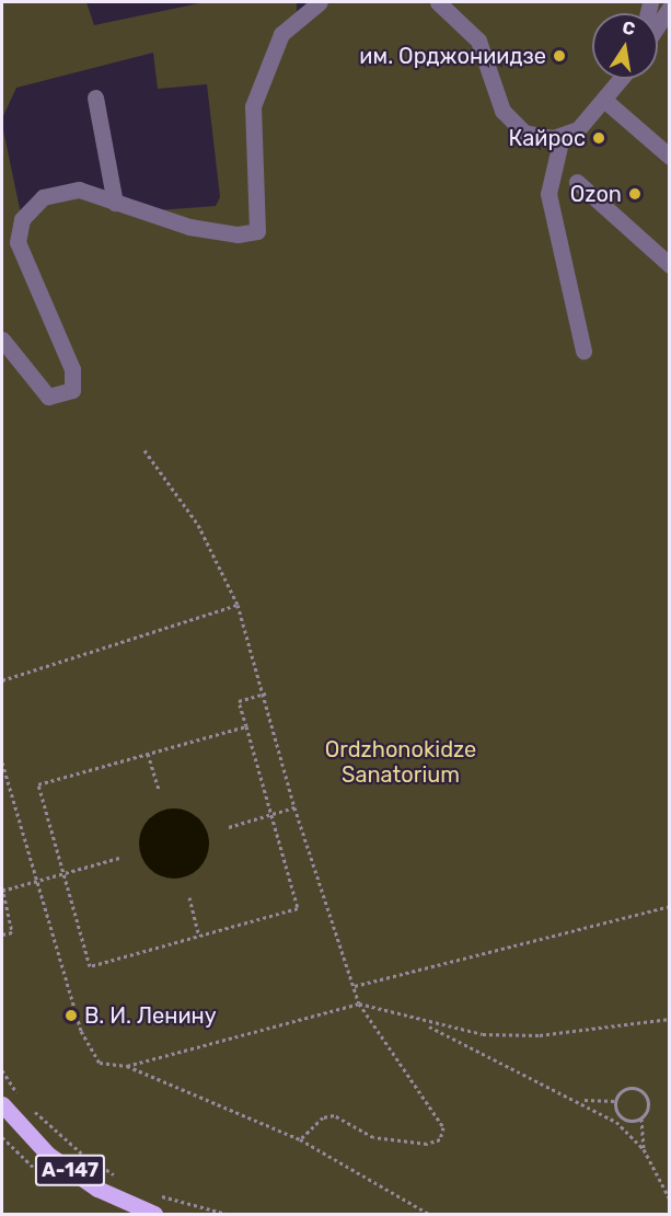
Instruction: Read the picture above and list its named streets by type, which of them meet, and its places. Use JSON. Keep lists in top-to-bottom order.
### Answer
{
  "streets": {
    "main road": ["А-147"]
  },
  "parks": ["Ordzhonokidze Sanatorium"],
  "places": [
    "им. Орджониидзе",
    "Кайрос",
    "Ozon",
    "В. И. Ленину"
  ],
  "north": "top"
}
